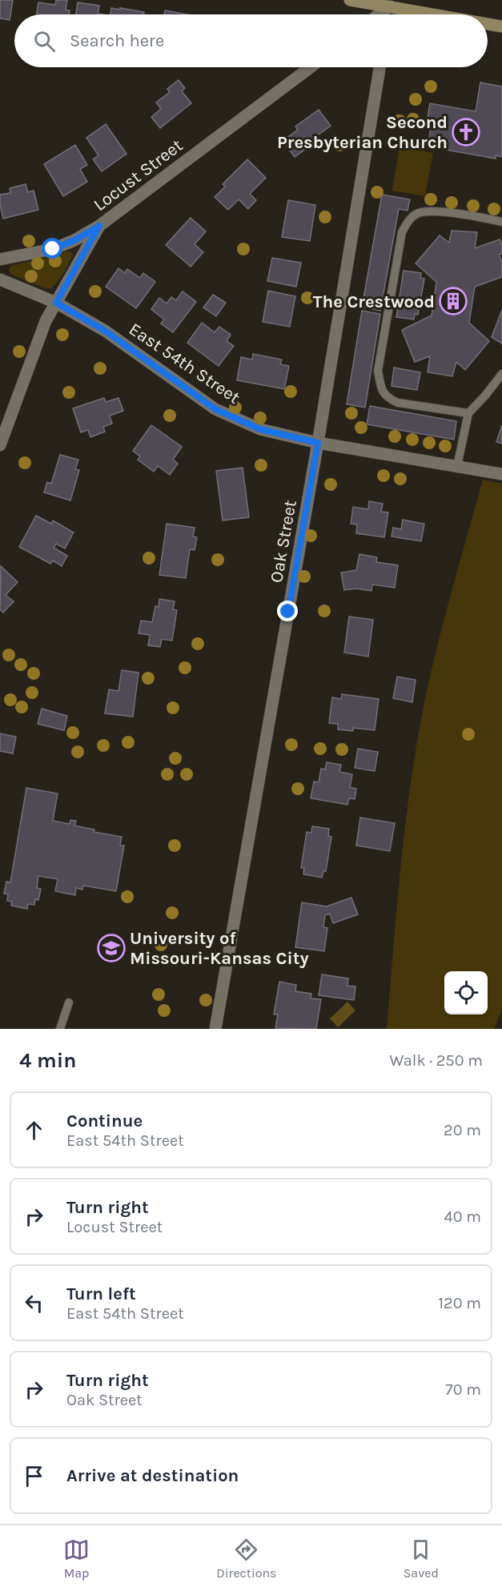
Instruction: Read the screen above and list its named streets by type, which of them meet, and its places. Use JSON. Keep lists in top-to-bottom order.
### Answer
{
  "streets": {
    "street": ["Locust Street", "East 54th Street", "Oak Street"]
  },
  "crossings": [
    ["Locust Street", "East 54th Street"],
    ["East 54th Street", "Oak Street"]
  ],
  "places": {
    "church": ["Second Presbyterian Church"],
    "building": ["The Crestwood"],
    "school or university": ["University of Missouri-Kansas City"]
  },
  "page": {
    "search": "Search here",
    "heading": ["4 min", "Walk · 250 m"],
    "list": [
      ["Continue", "East 54th Street", "20 m"],
      ["Turn right", "Locust Street", "40 m"],
      ["Turn left", "East 54th Street", "120 m"],
      ["Turn right", "Oak Street", "70 m"],
      "Arrive at destination"
    ],
    "nav": ["Map", "Directions", "Saved"]
  }
}
